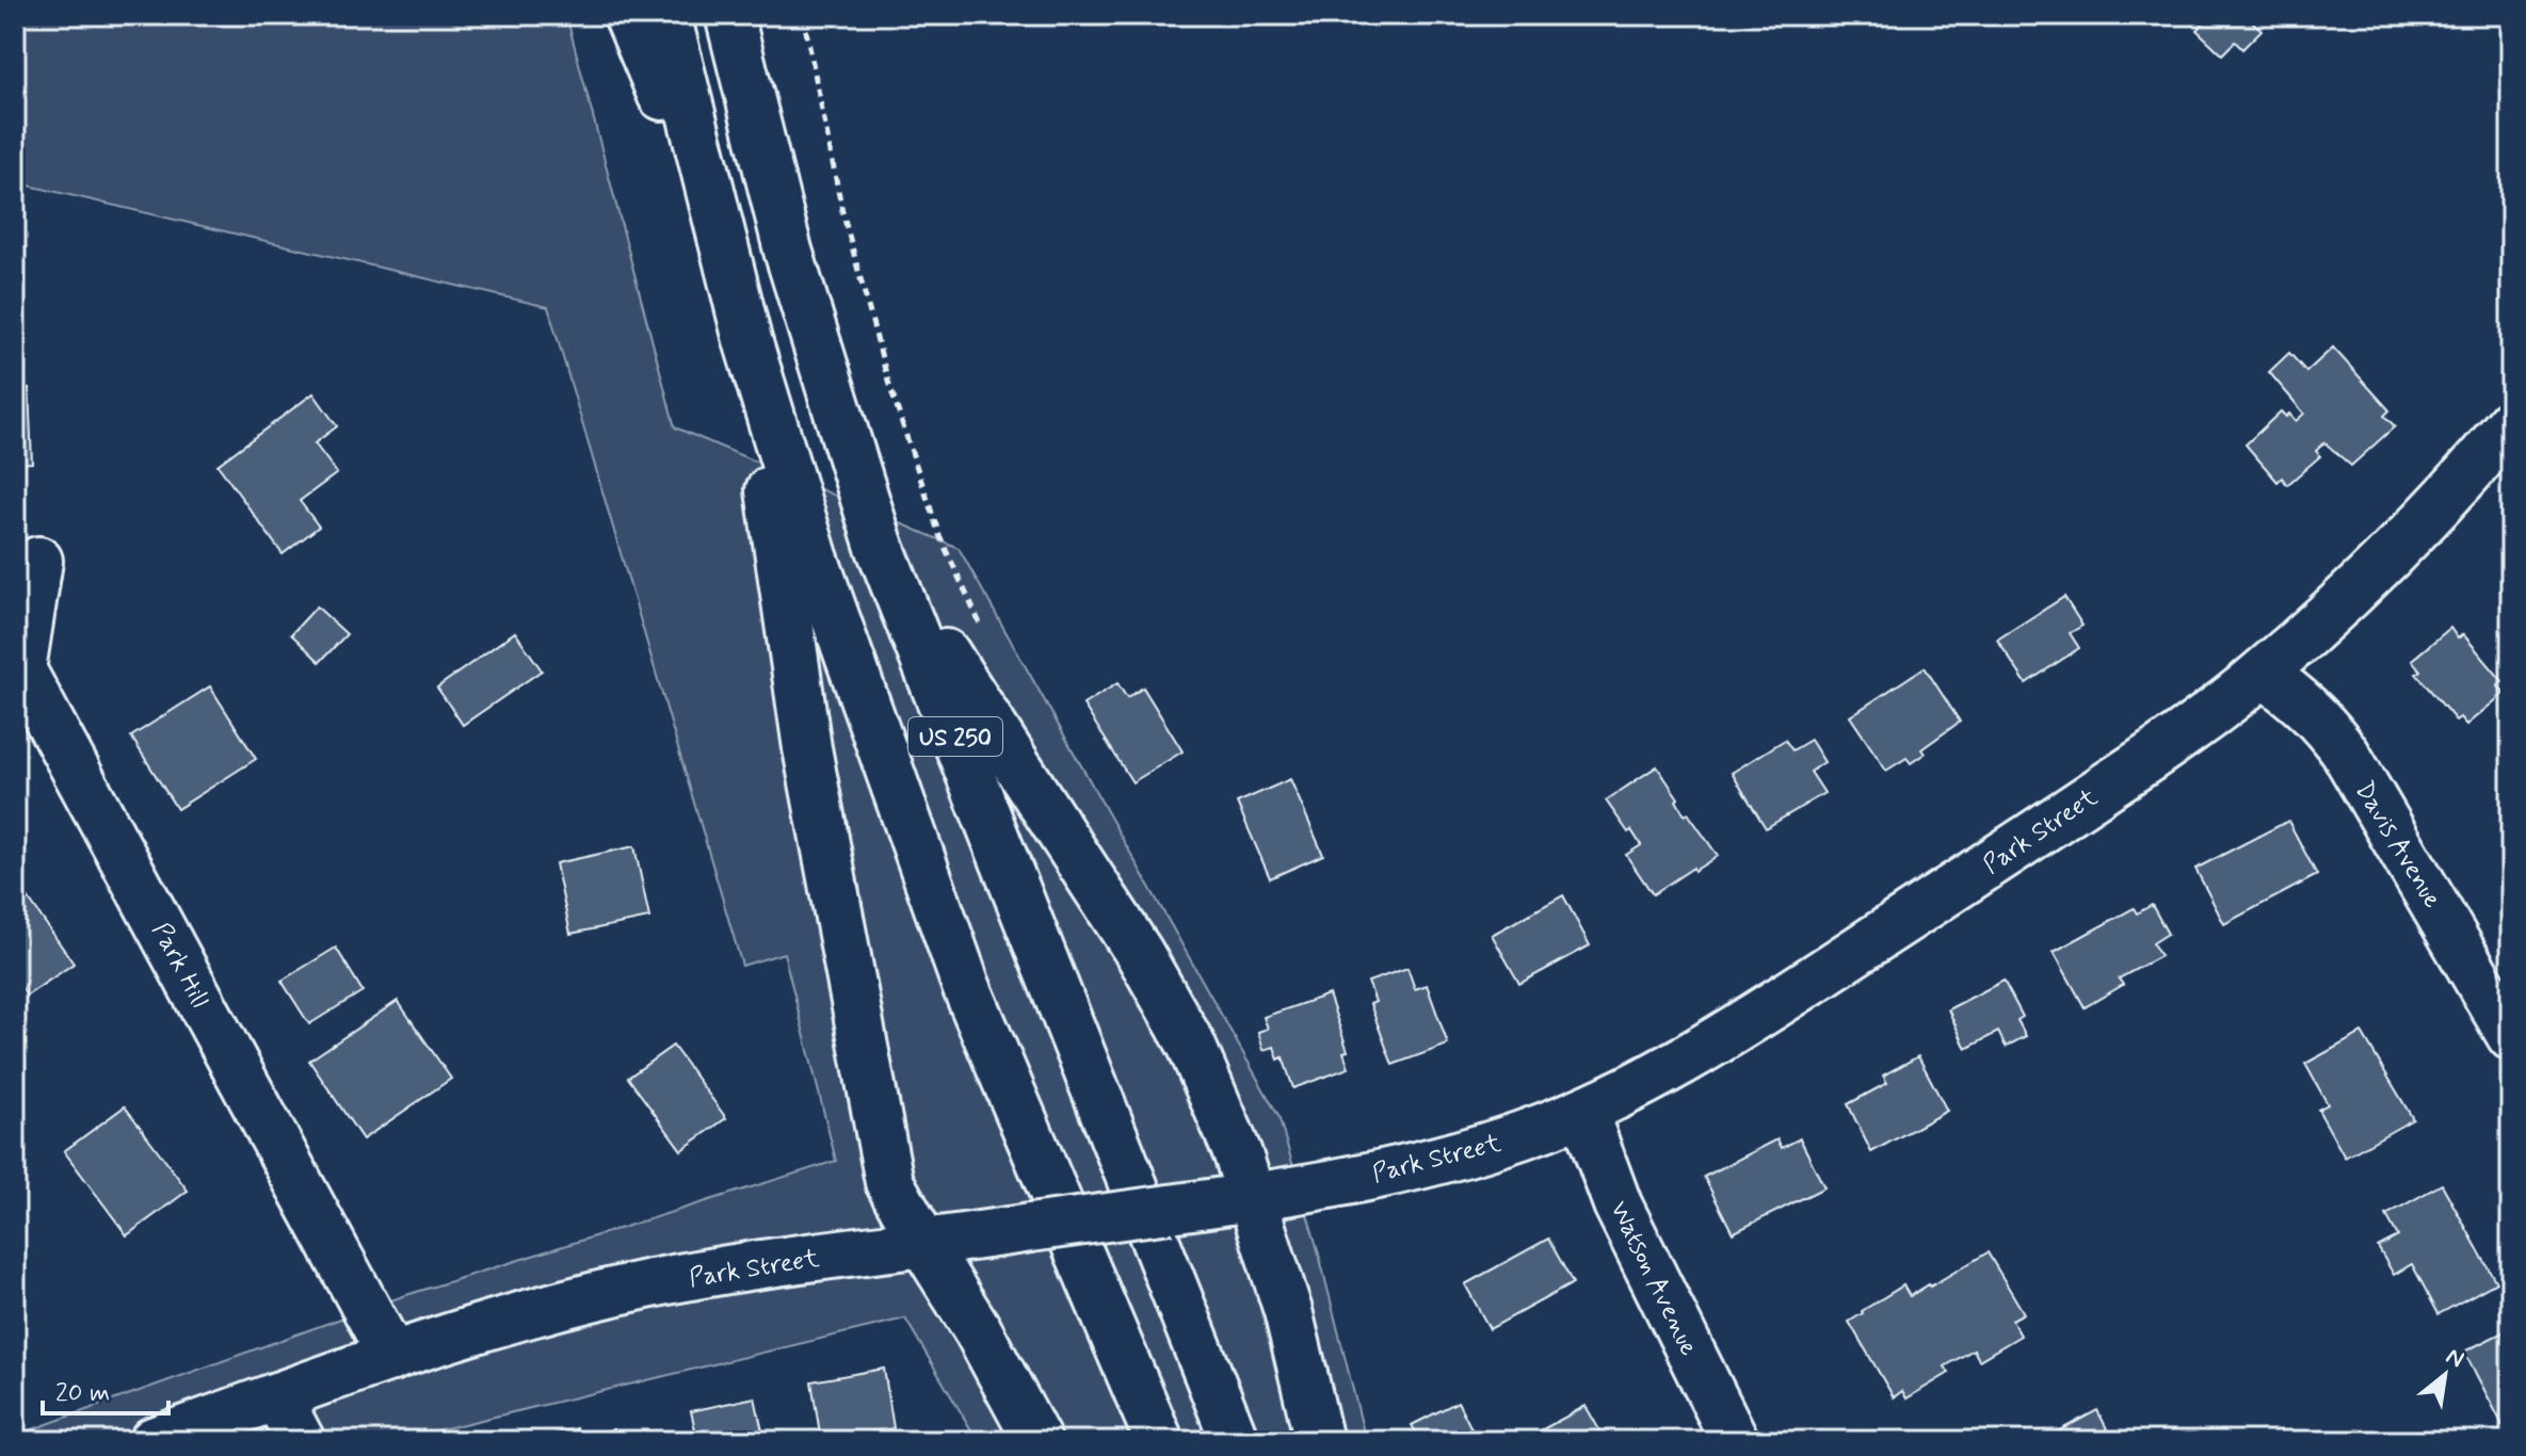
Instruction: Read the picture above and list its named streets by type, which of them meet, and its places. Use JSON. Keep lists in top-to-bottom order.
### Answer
{
  "streets": {
    "main road": [
      "US 250",
      "Park Street",
      "Davis Avenue",
      "Park Hill",
      "Watson Avenue"
    ]
  },
  "crossings": [
    ["Park Street", "Davis Avenue"],
    ["Park Street", "Park Hill"],
    ["Park Street", "Watson Avenue"]
  ],
  "scale_bar": "20 m",
  "north": "top right"
}
